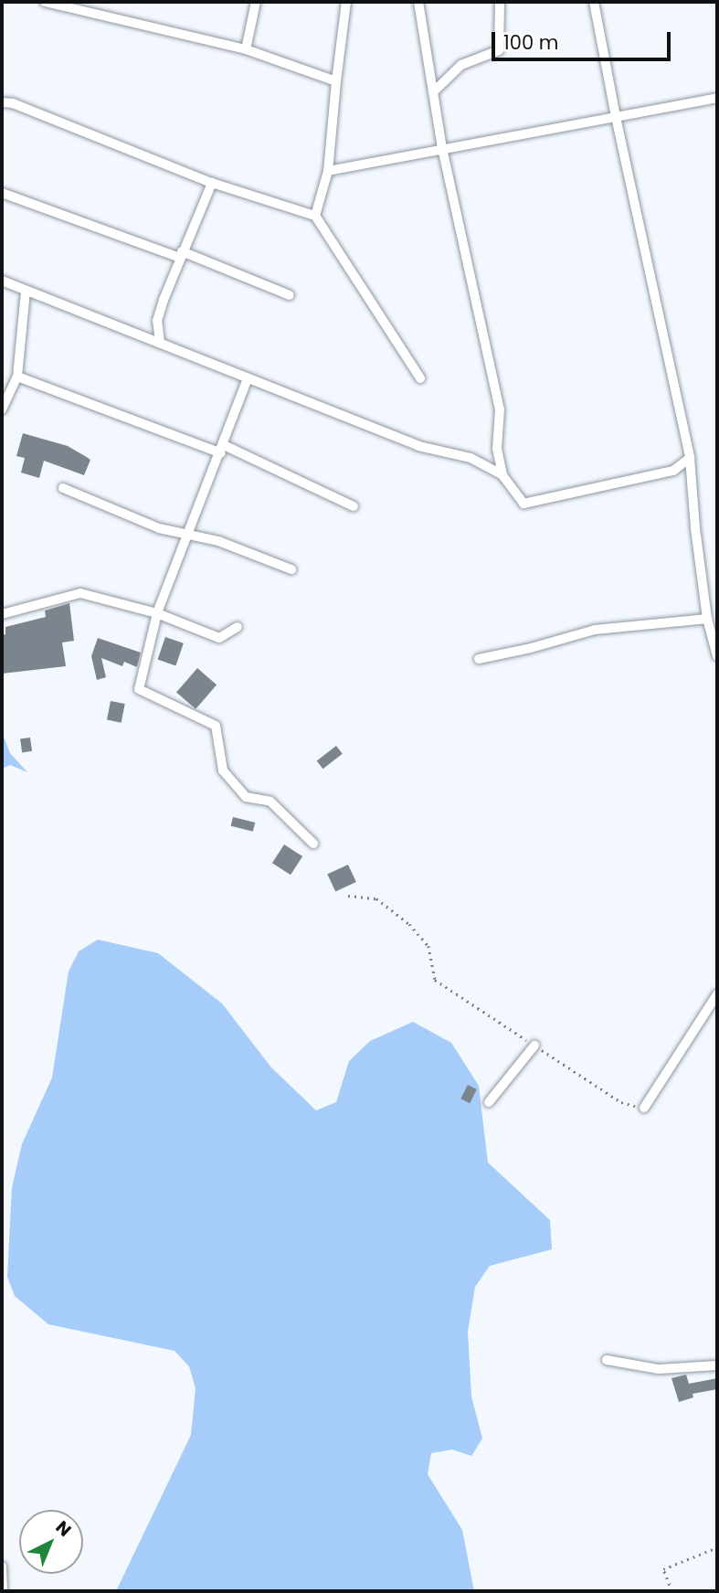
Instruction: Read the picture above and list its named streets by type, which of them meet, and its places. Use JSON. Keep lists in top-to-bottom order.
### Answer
{
  "scale_bar": "100 m",
  "north": "top right"
}
